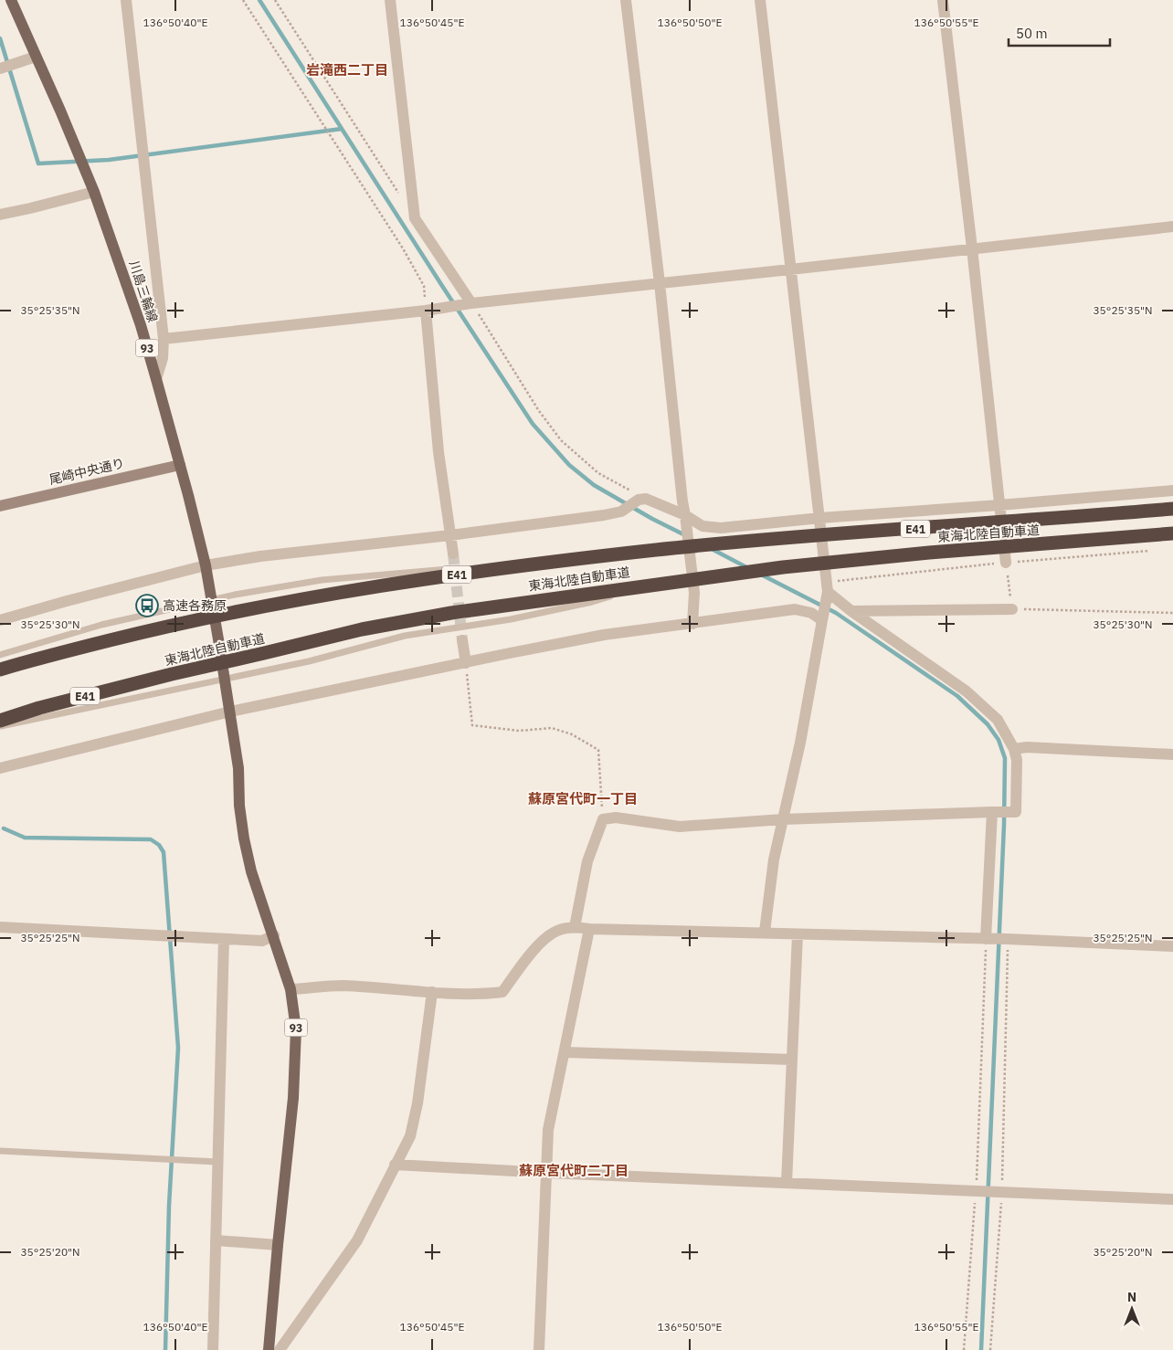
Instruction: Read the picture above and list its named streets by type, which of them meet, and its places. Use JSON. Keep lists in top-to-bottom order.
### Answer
{
  "streets": {
    "highway": ["E41", "東海北陸自動車道"],
    "main road": ["川島三輪線", "93"],
    "street": ["尾崎中央通り"]
  },
  "crossings": [
    ["川島三輪線", "93"],
    ["川島三輪線", "尾崎中央通り"]
  ],
  "districts": ["岩滝西二丁目", "蘇原宮代町一丁目", "蘇原宮代町二丁目"],
  "places": {
    "bus stop": ["高速各務原"]
  },
  "scale_bar": "50 m",
  "north": "top",
  "coordinates": [
    "136°50'40\"E",
    "136°50'45\"E",
    "136°50'50\"E",
    "136°50'55\"E",
    "35°25'35\"N",
    "35°25'30\"N",
    "35°25'25\"N",
    "35°25'20\"N"
  ]
}
